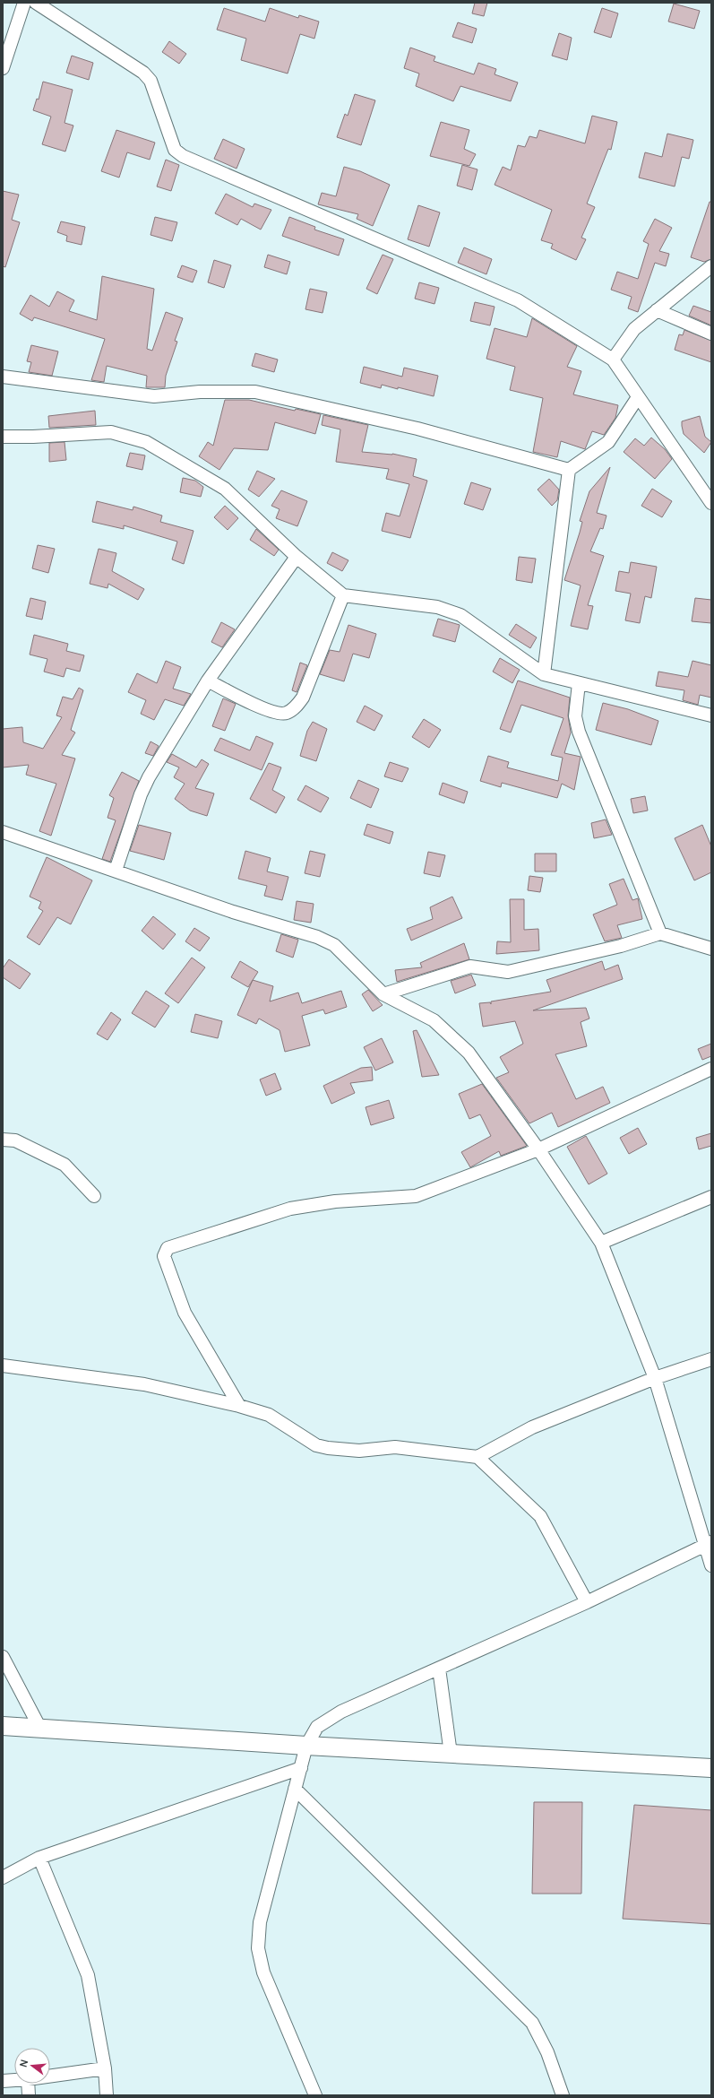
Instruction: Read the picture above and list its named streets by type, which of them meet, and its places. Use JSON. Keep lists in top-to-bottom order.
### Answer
{
  "north": "left"
}
